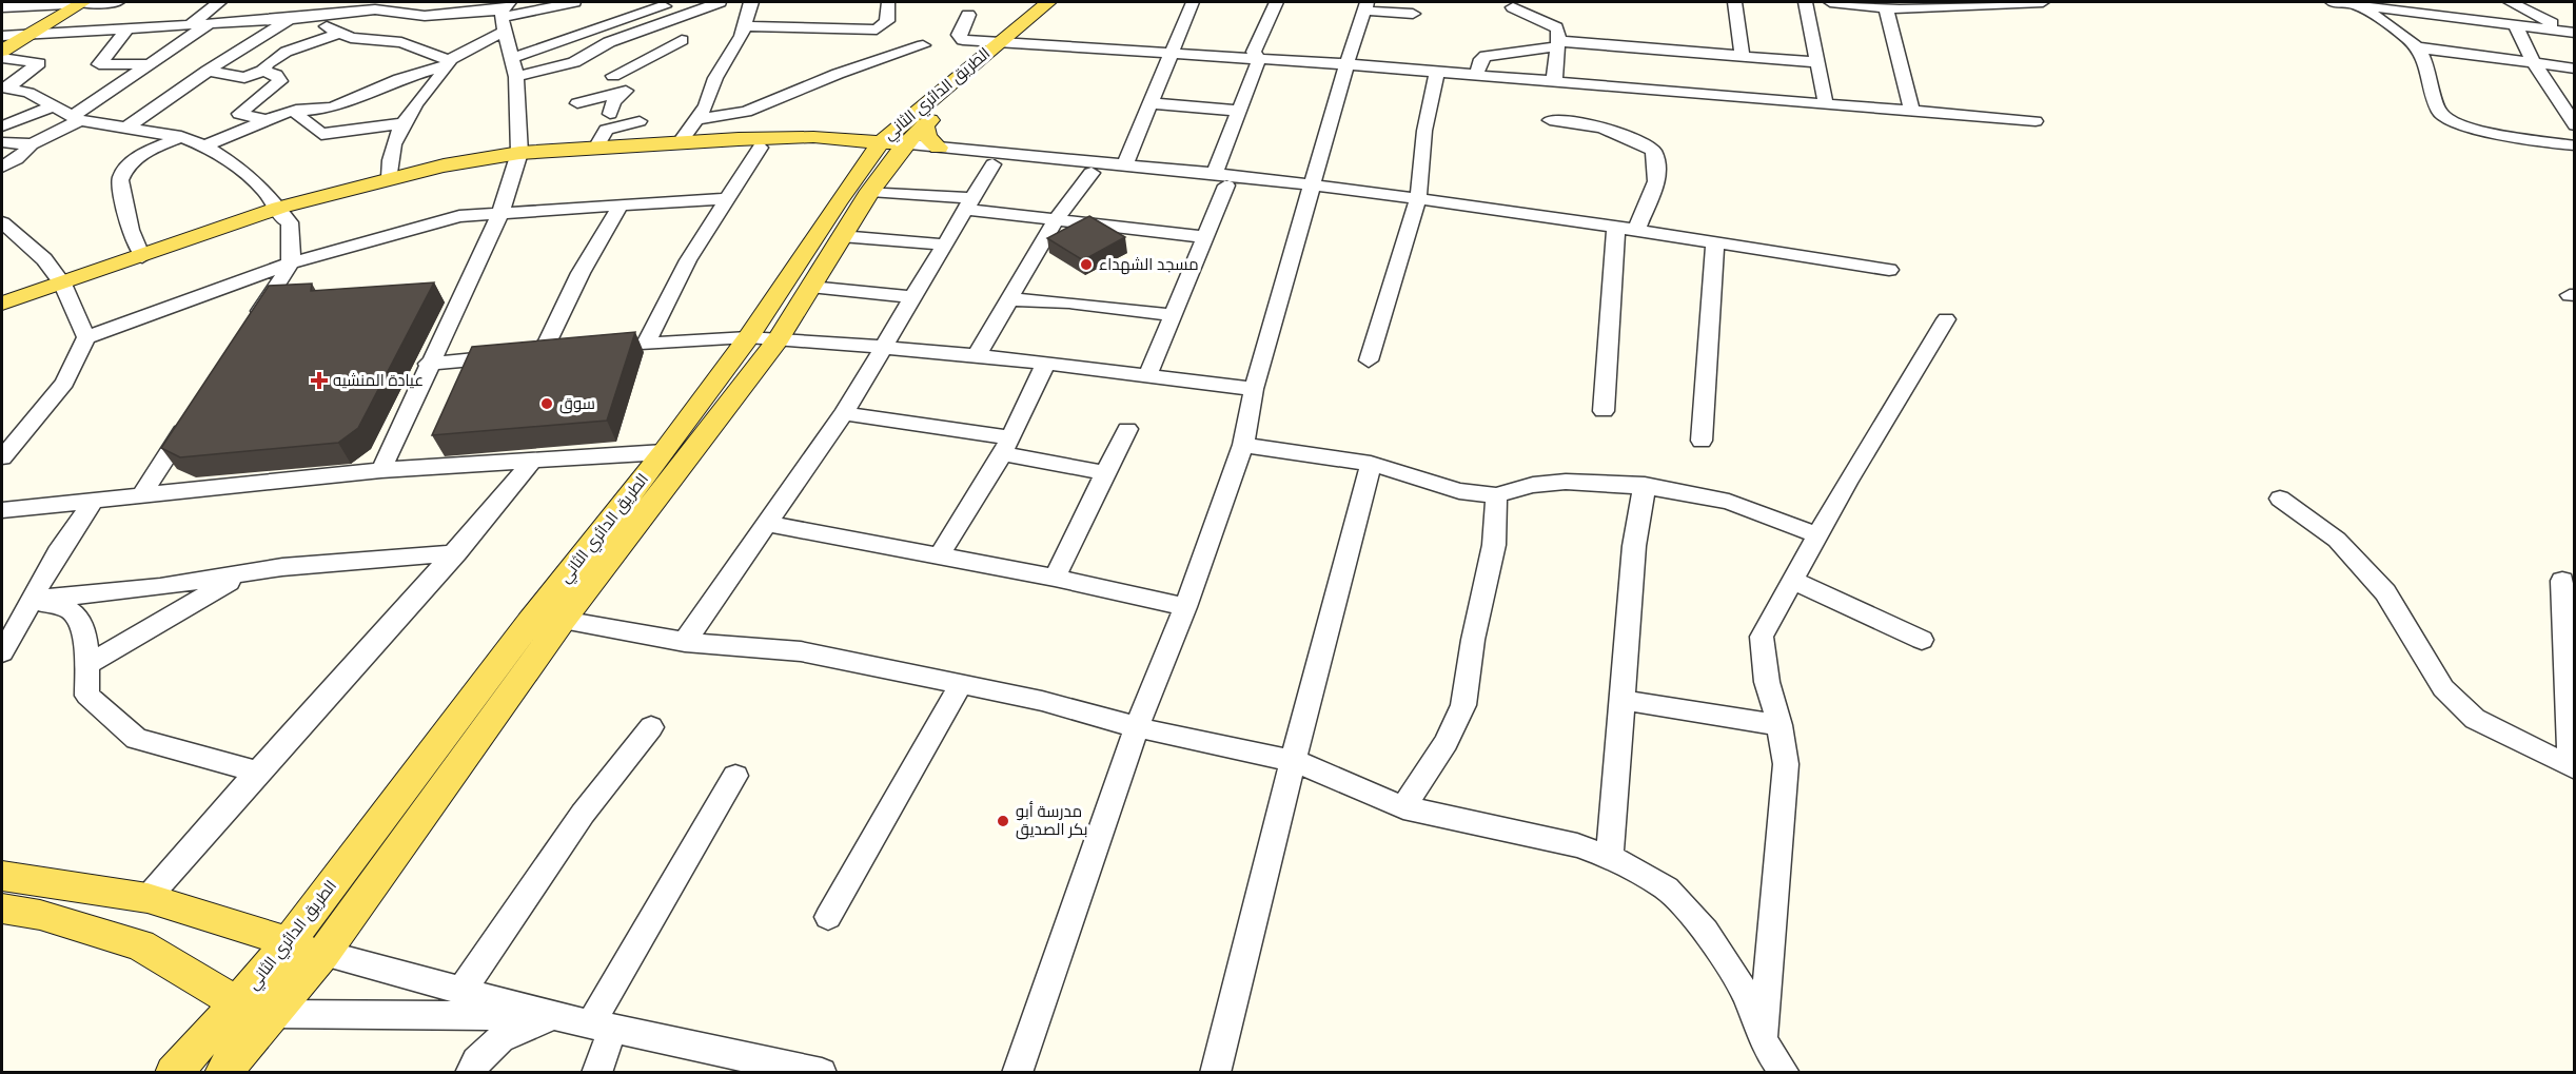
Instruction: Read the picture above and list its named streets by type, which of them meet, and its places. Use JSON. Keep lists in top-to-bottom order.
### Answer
{
  "streets": {
    "main road": ["الطريق الدائري الثاني"]
  },
  "places": {
    "other": ["مسجد الشهداء", "سوق", "مدرسة أبو بكر الصديق"],
    "health": ["عيادة المنشيه"]
  }
}
